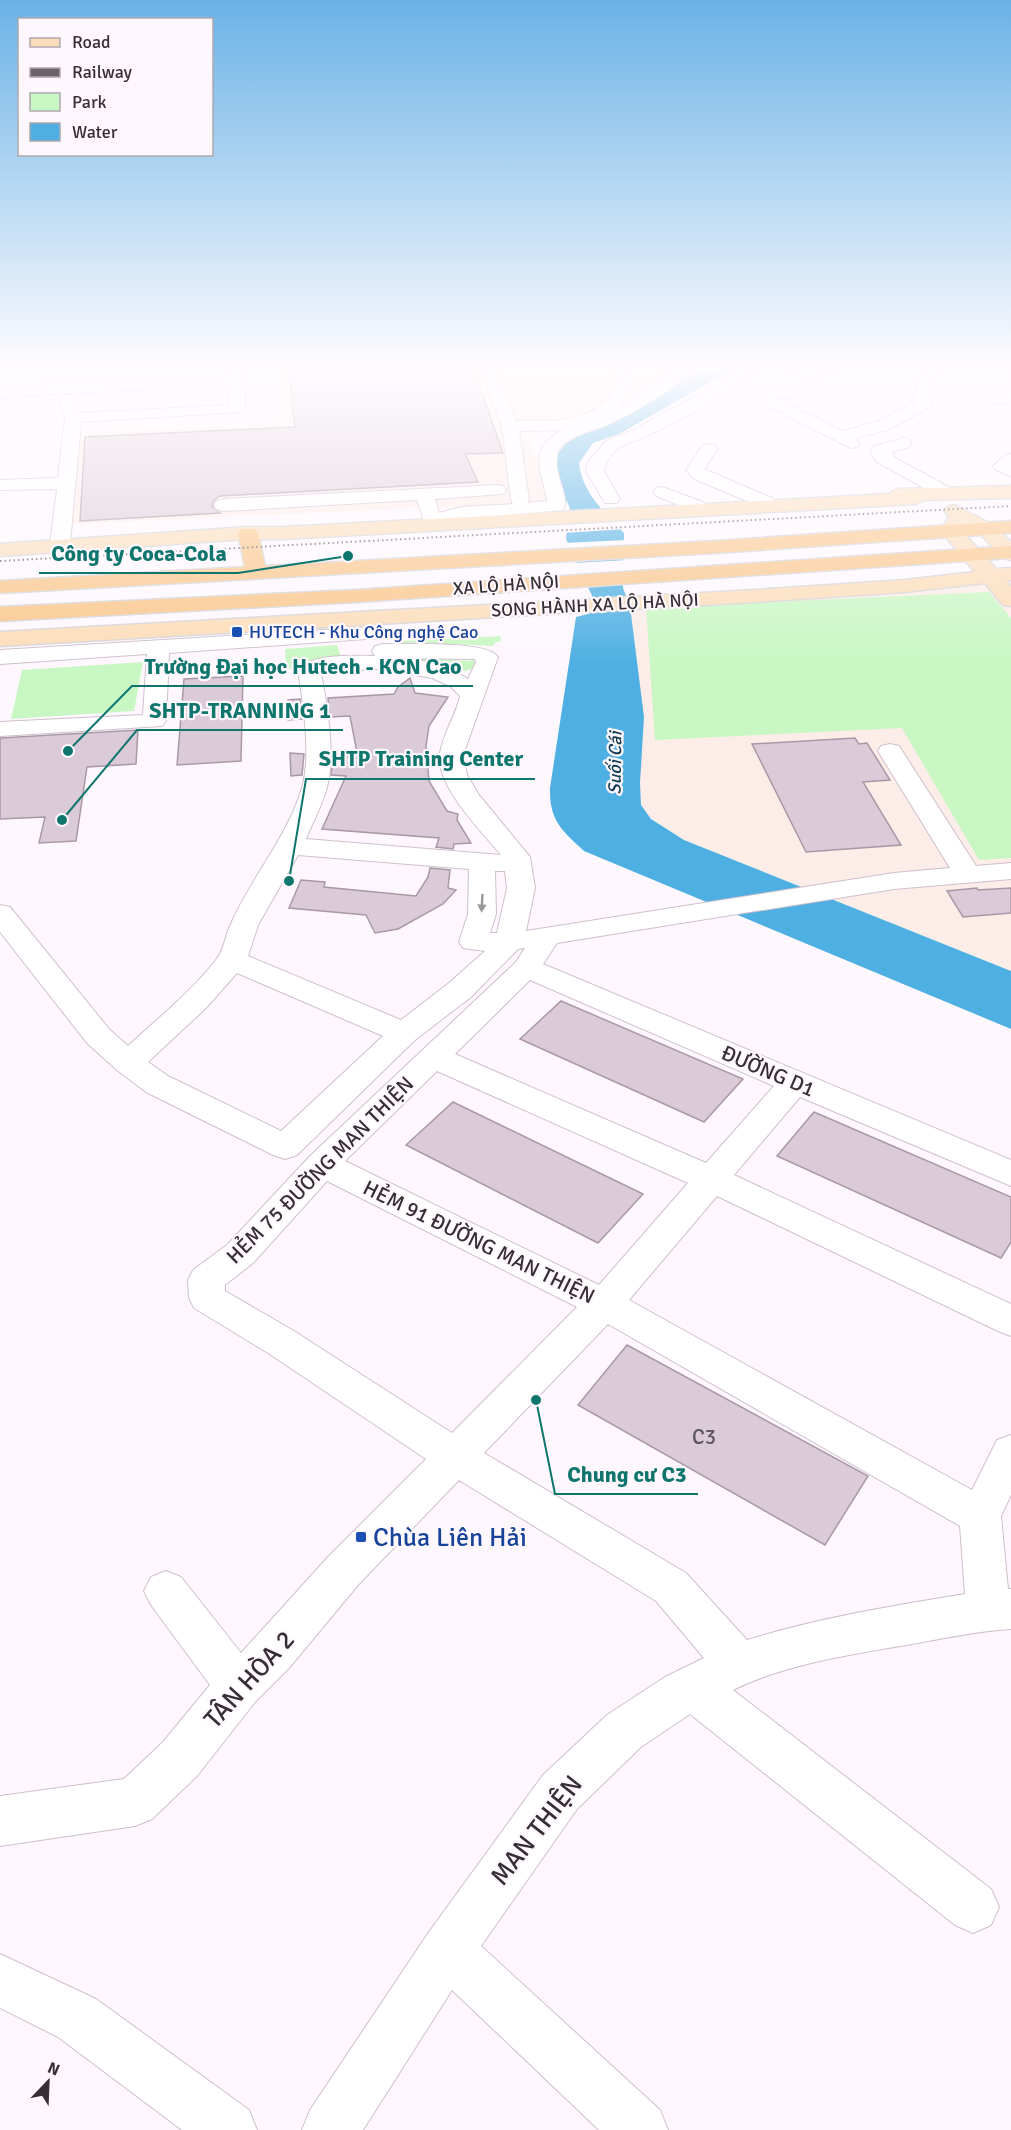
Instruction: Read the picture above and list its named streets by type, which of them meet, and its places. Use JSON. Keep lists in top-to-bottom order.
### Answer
{
  "streets": {
    "highway": ["XA LỘ HÀ NỘI"],
    "main road": ["SONG HÀNH XA LỘ HÀ NỘI"],
    "street": [
      "ĐƯỜNG D1",
      "HẺM 75 ĐƯỜNG MAN THIỆN",
      "HẺM 91 ĐƯỜNG MAN THIỆN",
      "TÂN HÒA 2",
      "MAN THIỆN"
    ]
  },
  "crossings": [
    ["XA LỘ HÀ NỘI", "SONG HÀNH XA LỘ HÀ NỘI"],
    ["ĐƯỜNG D1", "HẺM 75 ĐƯỜNG MAN THIỆN"],
    ["ĐƯỜNG D1", "TÂN HÒA 2"],
    ["HẺM 75 ĐƯỜNG MAN THIỆN", "HẺM 91 ĐƯỜNG MAN THIỆN"],
    ["HẺM 75 ĐƯỜNG MAN THIỆN", "TÂN HÒA 2"],
    ["HẺM 91 ĐƯỜNG MAN THIỆN", "TÂN HÒA 2"]
  ],
  "water": ["Suối Cái"],
  "places": {
    "other": [
      "Công ty Coca-Cola",
      "Trường Đại học Hutech - KCN Cao",
      "SHTP-TRANNING 1",
      "SHTP Training Center",
      "Chung cư C3"
    ],
    "transit": ["HUTECH - Khu Công nghệ Cao", "Chùa Liên Hải"]
  },
  "house_numbers": ["C3"],
  "legend": [
    "Road",
    "Railway",
    "Park",
    "Water"
  ],
  "north": "top right"
}
